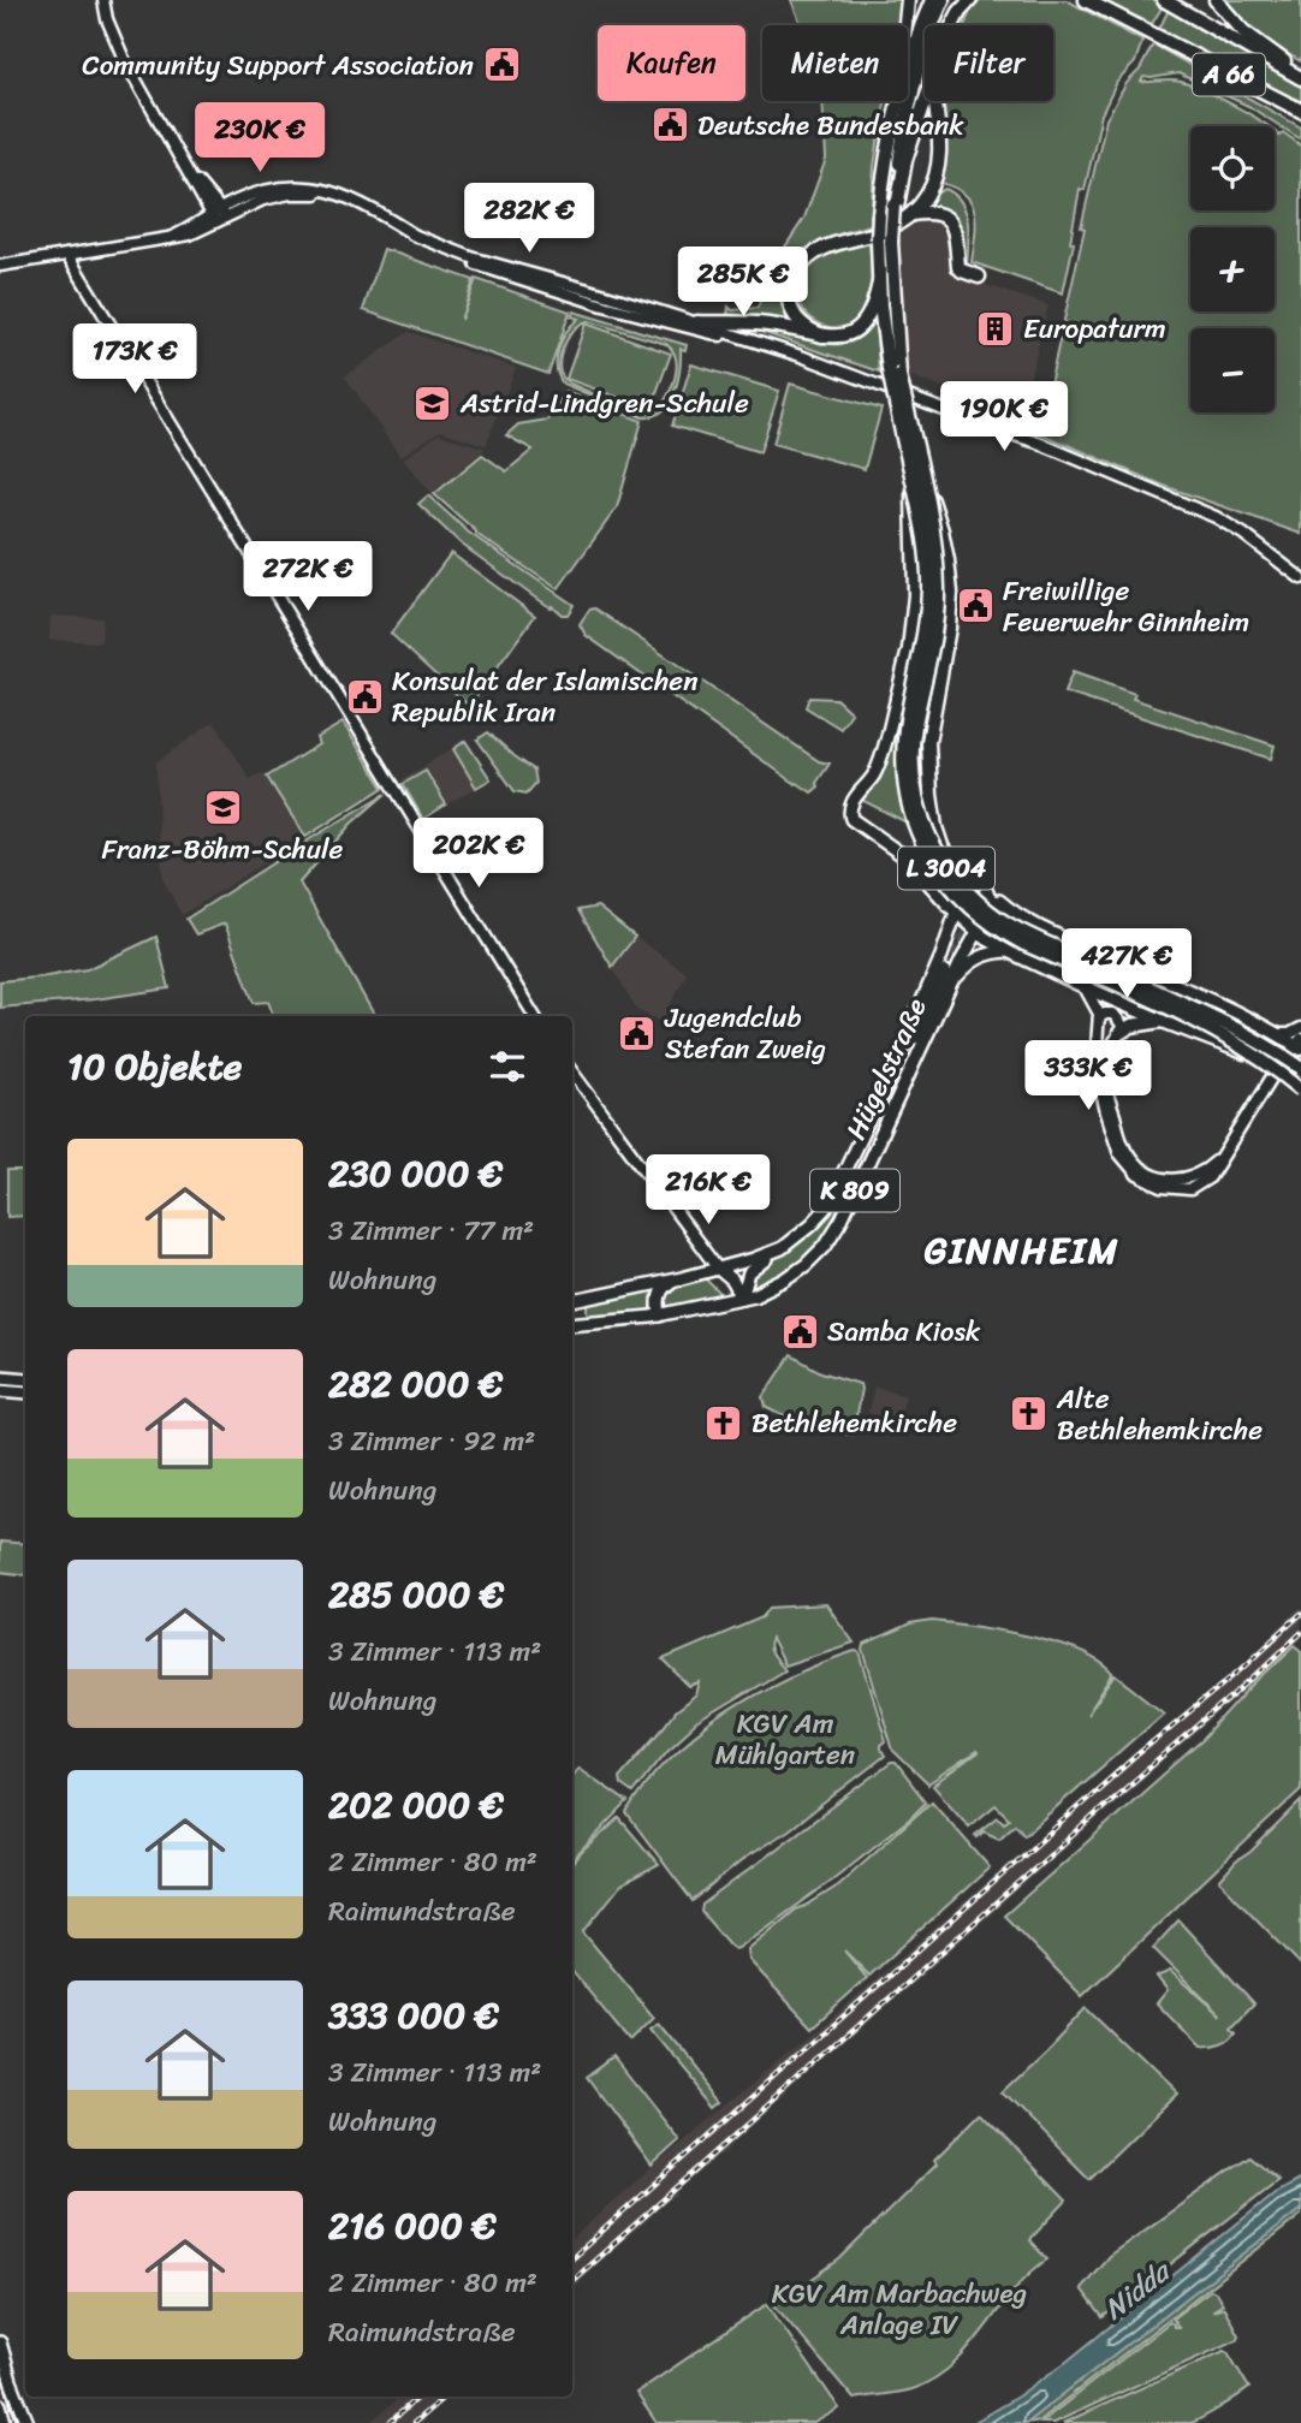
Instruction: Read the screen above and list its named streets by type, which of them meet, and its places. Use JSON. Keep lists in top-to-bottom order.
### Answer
{
  "streets": {
    "highway": ["A 66", "L 3004"],
    "main road": ["Hügelstraße", "K 809"]
  },
  "crossings": [
    ["Hügelstraße", "K 809"]
  ],
  "districts": ["GINNHEIM"],
  "water": ["Nidda"],
  "parks": ["KGV Am Mühlgarten", "KGV Am Marbachweg Anlage IV"],
  "places": {
    "public building": [
      "Community Support Association",
      "Deutsche Bundesbank",
      "Freiwillige Feuerwehr Ginnheim",
      "Konsulat der Islamischen Republik Iran",
      "Jugendclub Stefan Zweig",
      "Samba Kiosk"
    ],
    "building": ["Europaturm"],
    "school or university": ["Astrid-Lindgren-Schule", "Franz-Böhm-Schule"],
    "church": ["Alte Bethlehemkirche", "Bethlehemkirche"]
  },
  "page": {
    "chip": ["Kaufen", "Mieten", "Filter"],
    "price": [
      "230K €",
      "282K €",
      "285K €",
      "173K €",
      "190K €",
      "272K €",
      "202K €",
      "427K €",
      "333K €",
      "216K €"
    ],
    "map_buttons": ["+", "−"],
    "heading": "10 Objekte",
    "list": [
      {
        "name": "230 000 €",
        "note": "3 Zimmer · 77 m² · Wohnung"
      },
      {
        "name": "282 000 €",
        "note": "3 Zimmer · 92 m² · Wohnung"
      },
      {
        "name": "285 000 €",
        "note": "3 Zimmer · 113 m² · Wohnung"
      },
      {
        "name": "202 000 €",
        "note": "2 Zimmer · 80 m² · Raimundstraße"
      },
      {
        "name": "333 000 €",
        "note": "3 Zimmer · 113 m² · Wohnung"
      },
      {
        "name": "216 000 €",
        "note": "2 Zimmer · 80 m² · Raimundstraße"
      }
    ]
  }
}
